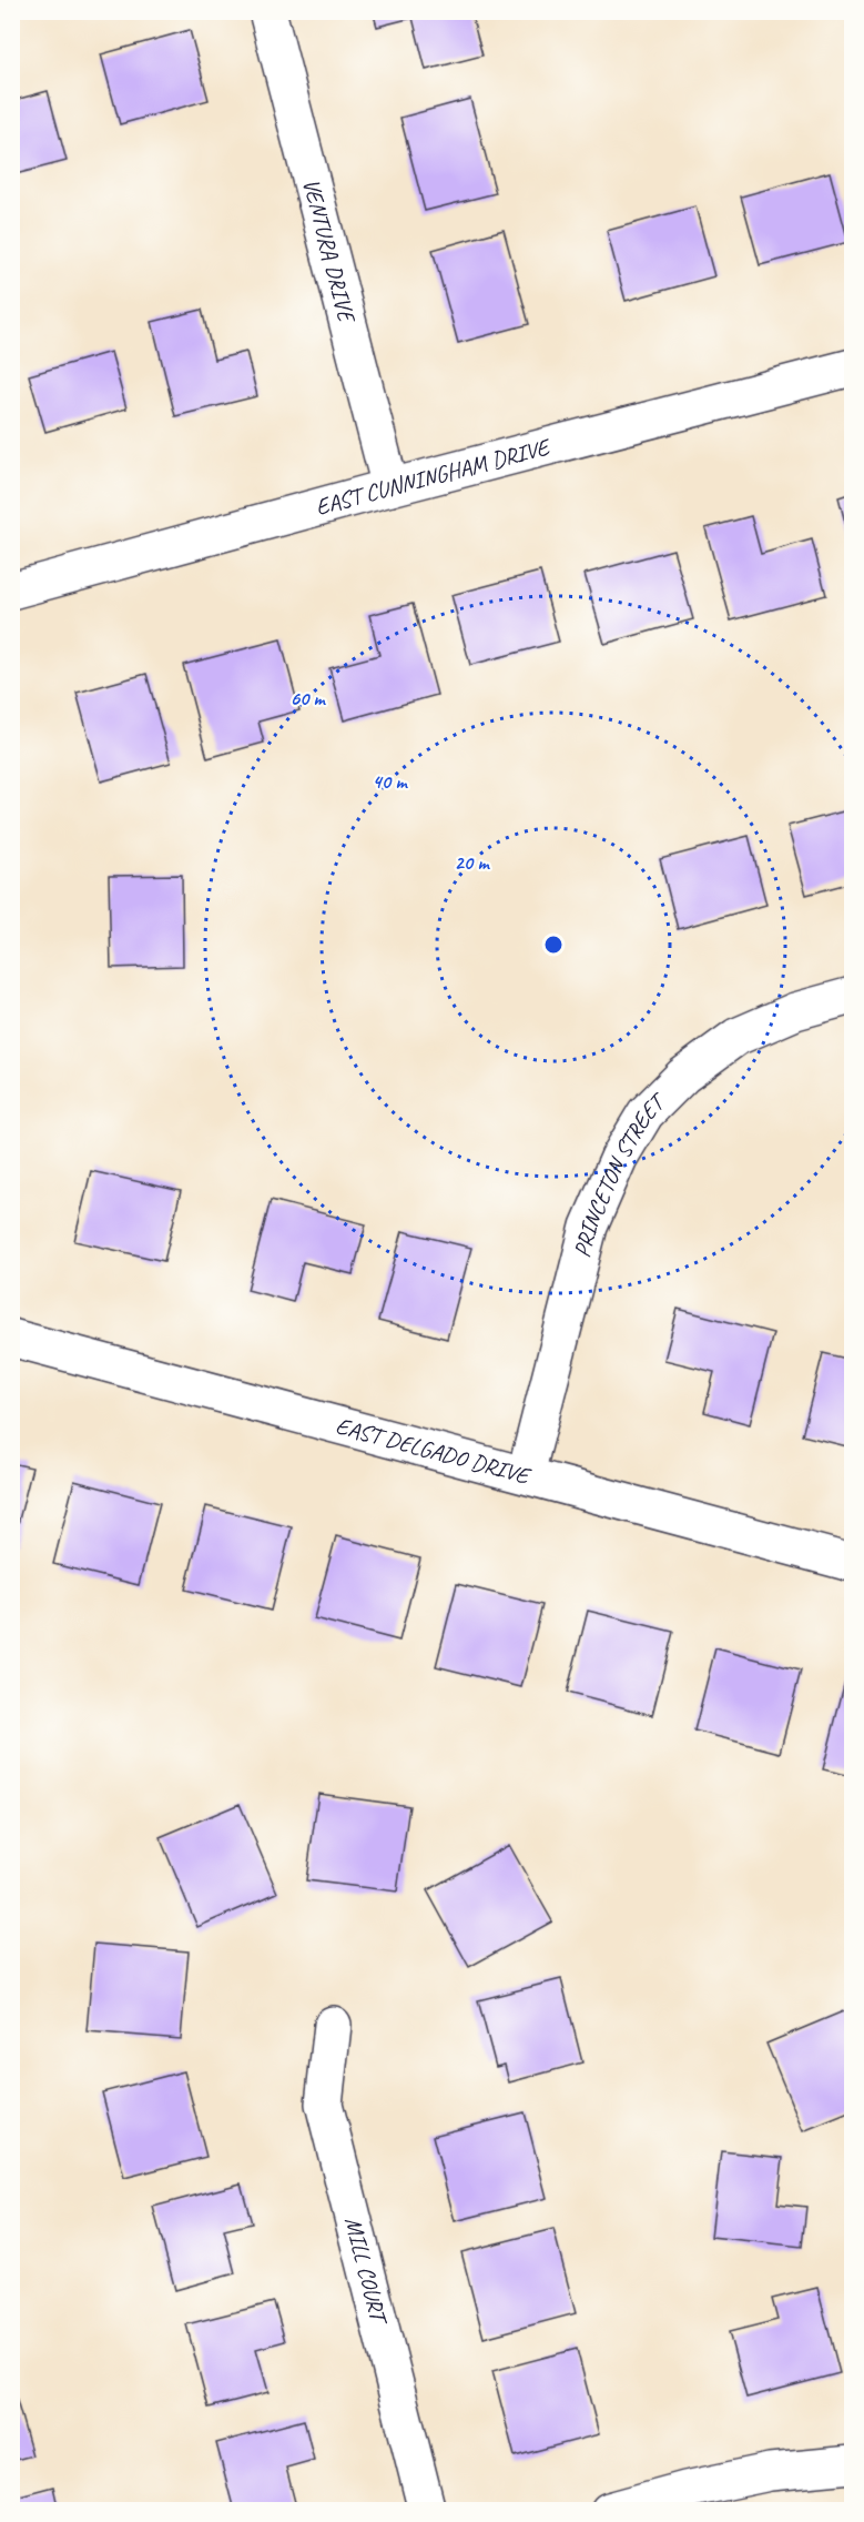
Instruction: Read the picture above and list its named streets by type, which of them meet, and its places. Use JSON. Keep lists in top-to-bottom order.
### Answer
{
  "streets": {
    "street": [
      "VENTURA DRIVE",
      "EAST CUNNINGHAM DRIVE",
      "PRINCETON STREET",
      "EAST DELGADO DRIVE",
      "MILL COURT"
    ]
  },
  "crossings": [
    ["VENTURA DRIVE", "EAST CUNNINGHAM DRIVE"],
    ["PRINCETON STREET", "EAST DELGADO DRIVE"]
  ],
  "rings": ["60 m", "40 m", "20 m"]
}
